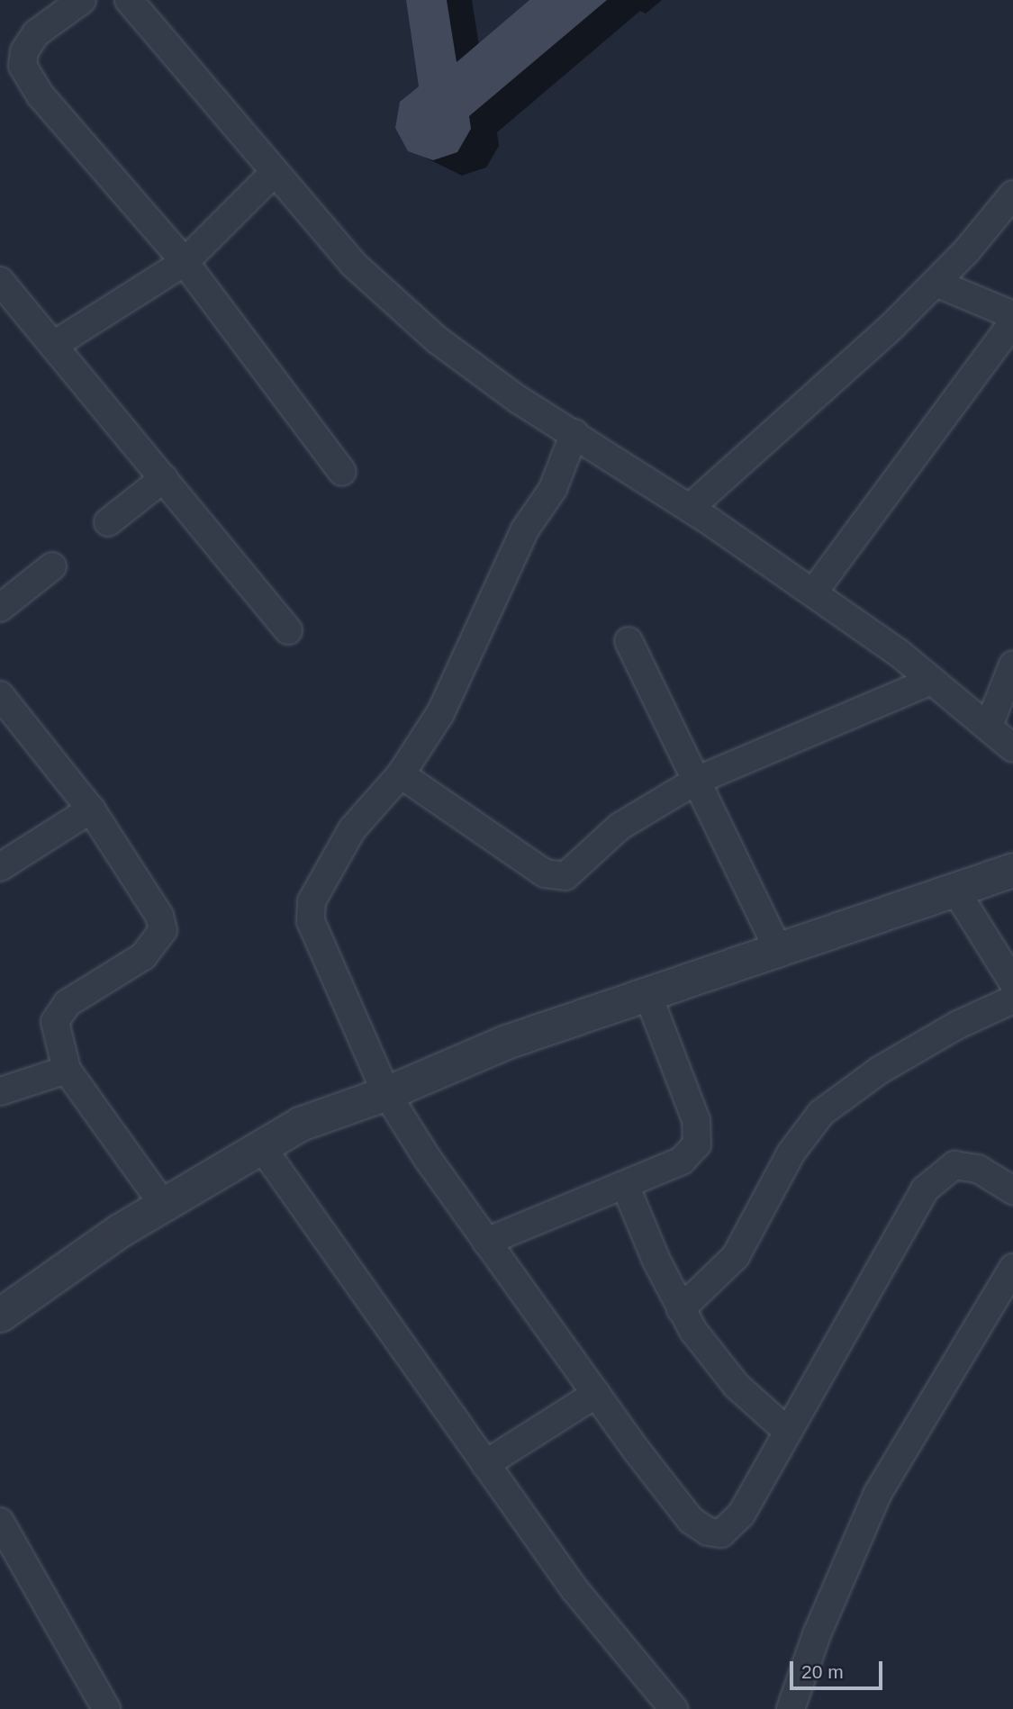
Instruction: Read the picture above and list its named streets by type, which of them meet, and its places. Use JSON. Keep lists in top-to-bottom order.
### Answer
{
  "scale_bar": "20 m"
}
